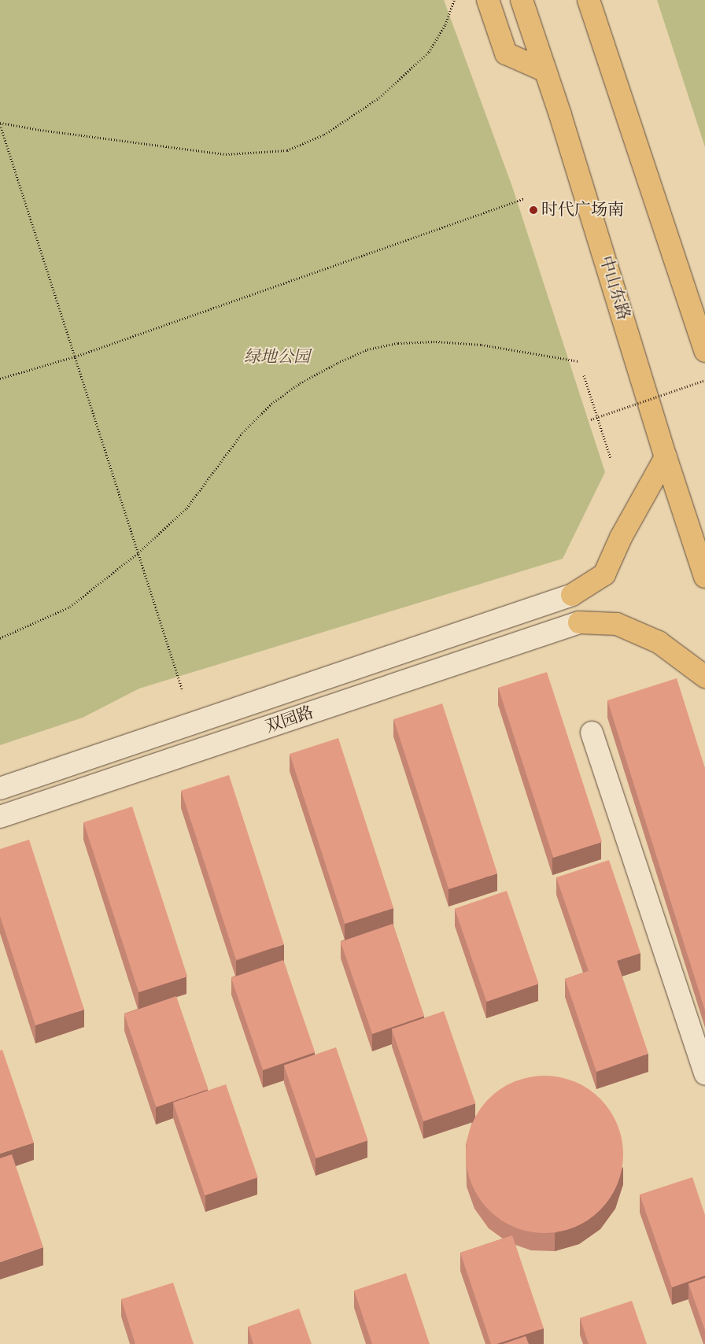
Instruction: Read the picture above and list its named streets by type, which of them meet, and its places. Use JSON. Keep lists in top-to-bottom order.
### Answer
{
  "streets": {
    "main road": ["中山东路", "双园路"]
  },
  "crossings": [
    ["中山东路", "双园路"]
  ],
  "parks": ["绿地公园"],
  "places": ["时代广场南"]
}
